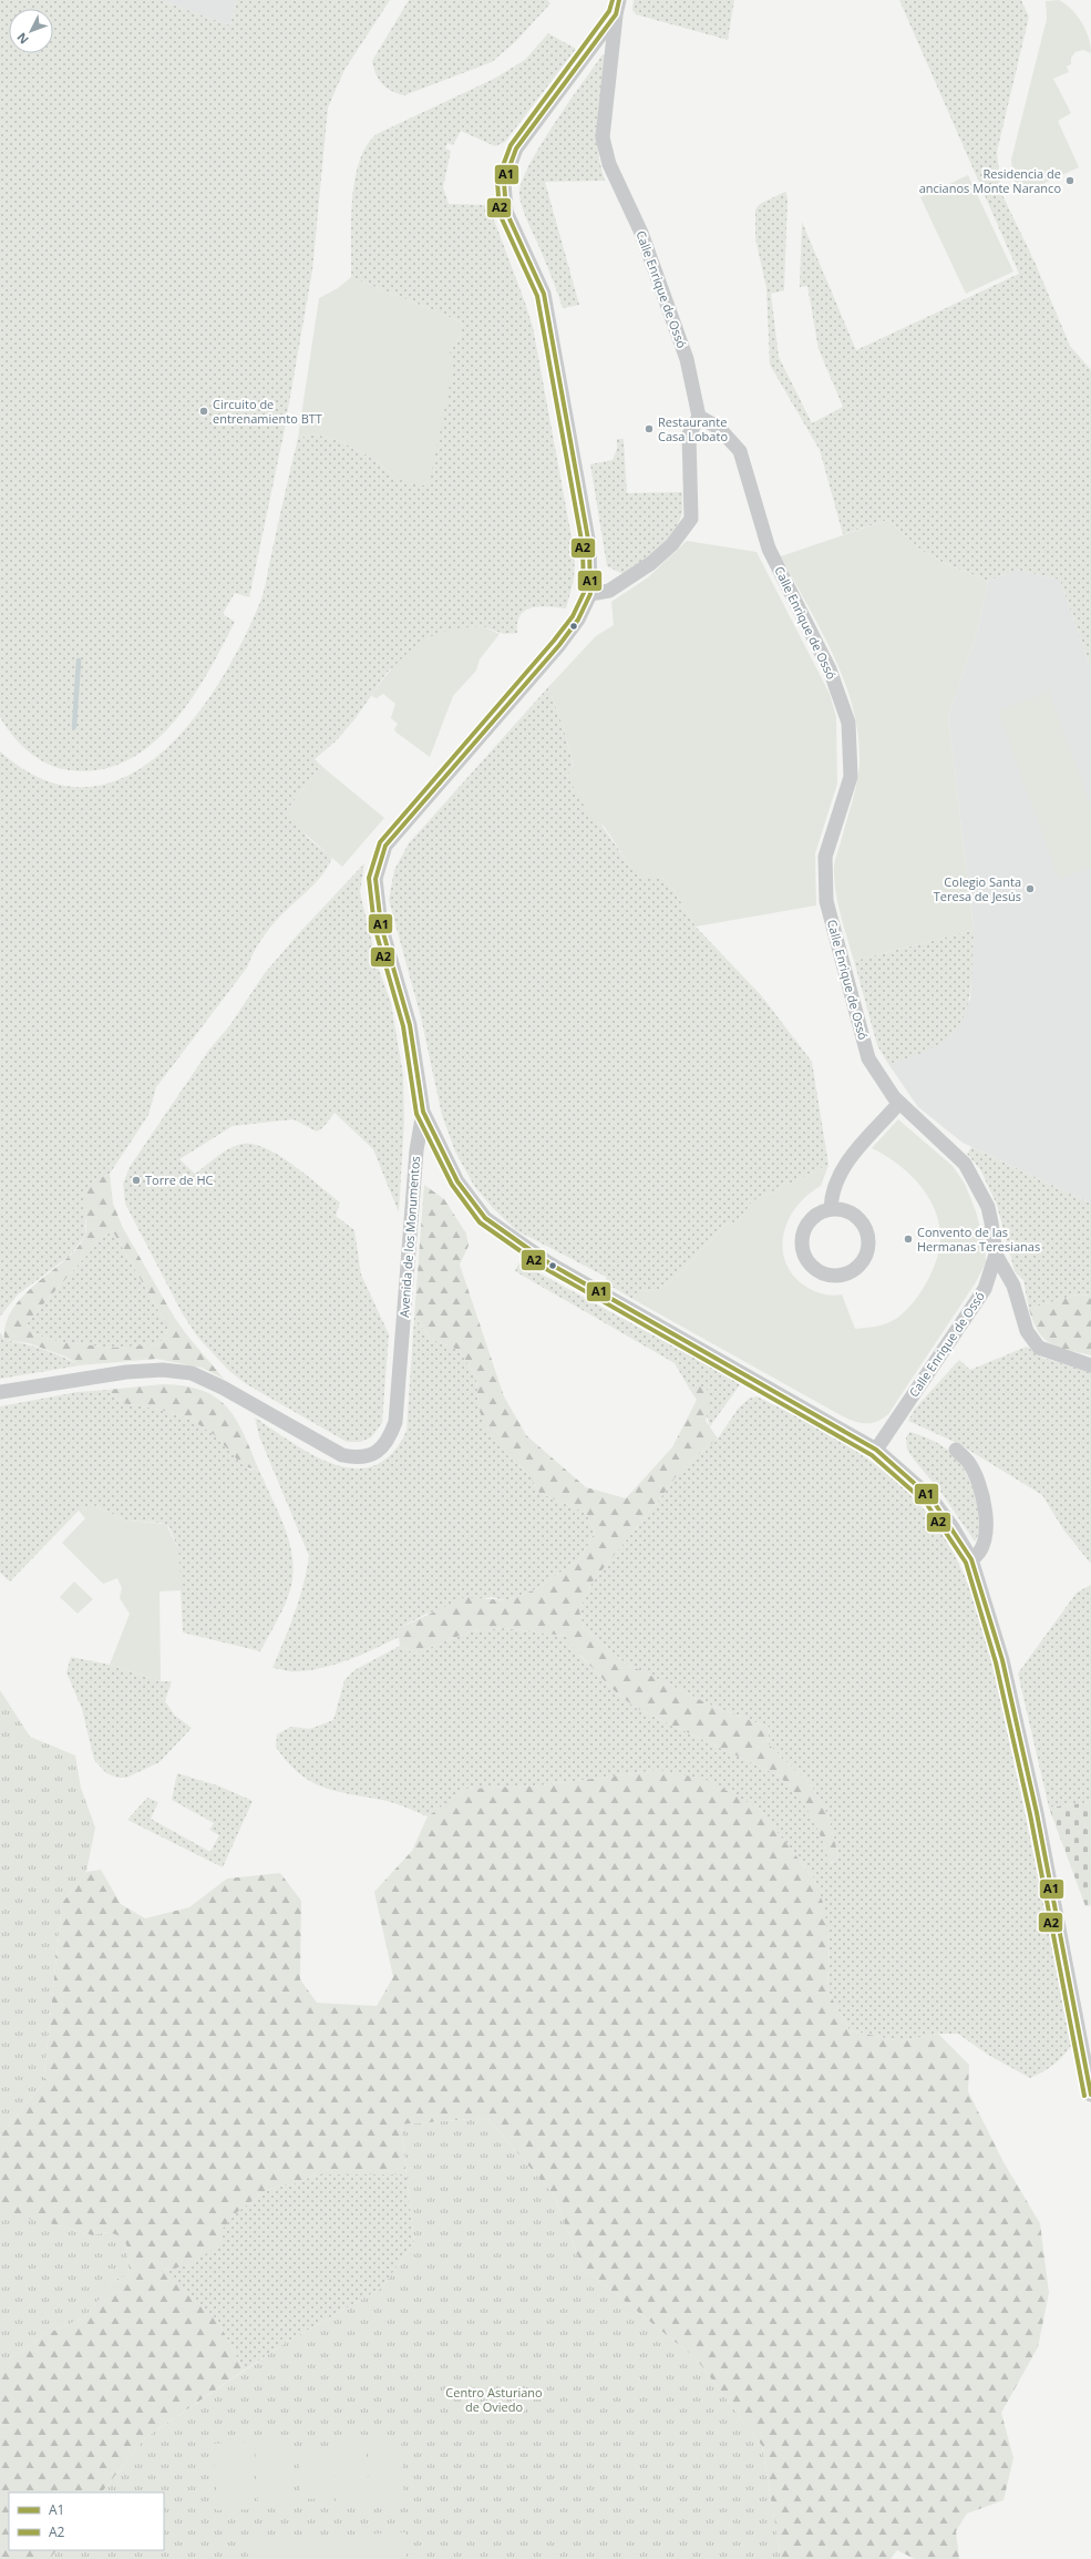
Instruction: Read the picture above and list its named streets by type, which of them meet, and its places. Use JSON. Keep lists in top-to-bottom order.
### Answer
{
  "streets": {
    "street": ["Calle Enrique de Ossó", "Avenida de los Monumentos"]
  },
  "parks": ["Centro Asturiano de Oviedo"],
  "places": [
    "Residencia de ancianos Monte Naranco",
    "Circuito de entrenamiento BTT",
    "Restaurante Casa Lobato",
    "Colegio Santa Teresa de Jesús",
    "Torre de HC",
    "Convento de las Hermanas Teresianas"
  ],
  "lines": ["transit line A1", "transit line A2"],
  "legend": ["A1", "A2"],
  "north": "bottom left"
}
